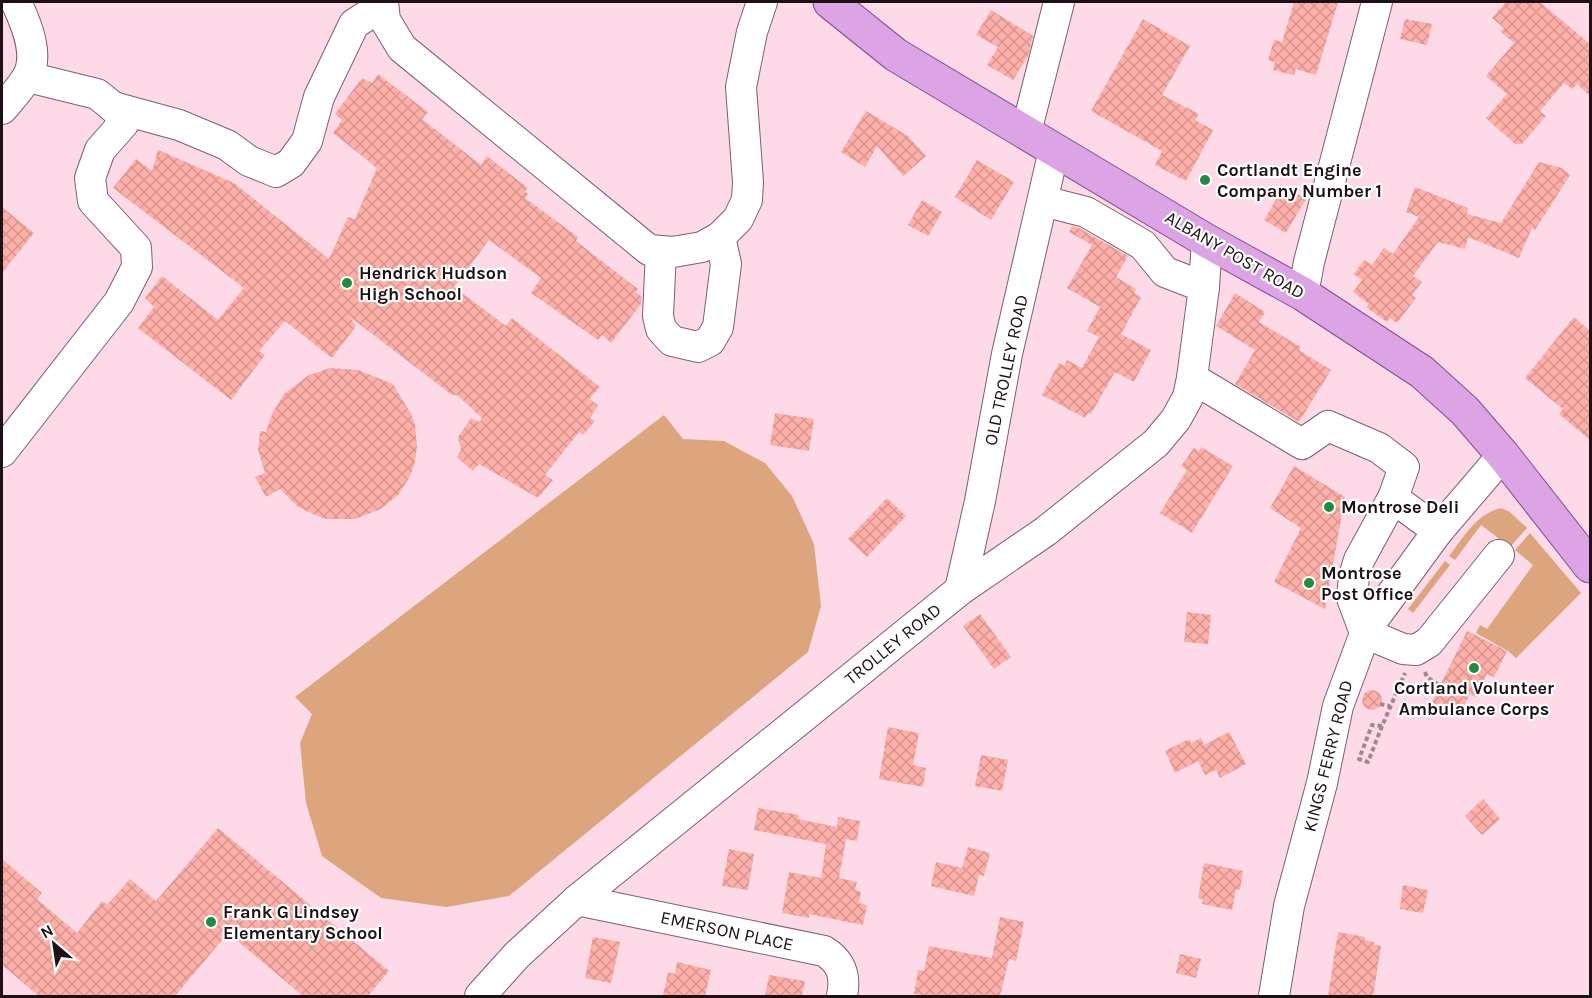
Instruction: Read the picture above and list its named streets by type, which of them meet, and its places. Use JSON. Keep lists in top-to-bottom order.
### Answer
{
  "streets": {
    "main road": ["ALBANY POST ROAD"],
    "street": [
      "OLD TROLLEY ROAD",
      "TROLLEY ROAD",
      "KINGS FERRY ROAD",
      "EMERSON PLACE"
    ]
  },
  "crossings": [
    ["ALBANY POST ROAD", "OLD TROLLEY ROAD"],
    ["ALBANY POST ROAD", "TROLLEY ROAD"],
    ["ALBANY POST ROAD", "KINGS FERRY ROAD"],
    ["OLD TROLLEY ROAD", "TROLLEY ROAD"],
    ["TROLLEY ROAD", "EMERSON PLACE"]
  ],
  "places": [
    "Cortlandt Engine Company Number 1",
    "Hendrick Hudson High School",
    "Montrose Deli",
    "Montrose Post Office",
    "Cortland Volunteer Ambulance Corps",
    "Frank G Lindsey Elementary School"
  ],
  "north": "top left"
}
